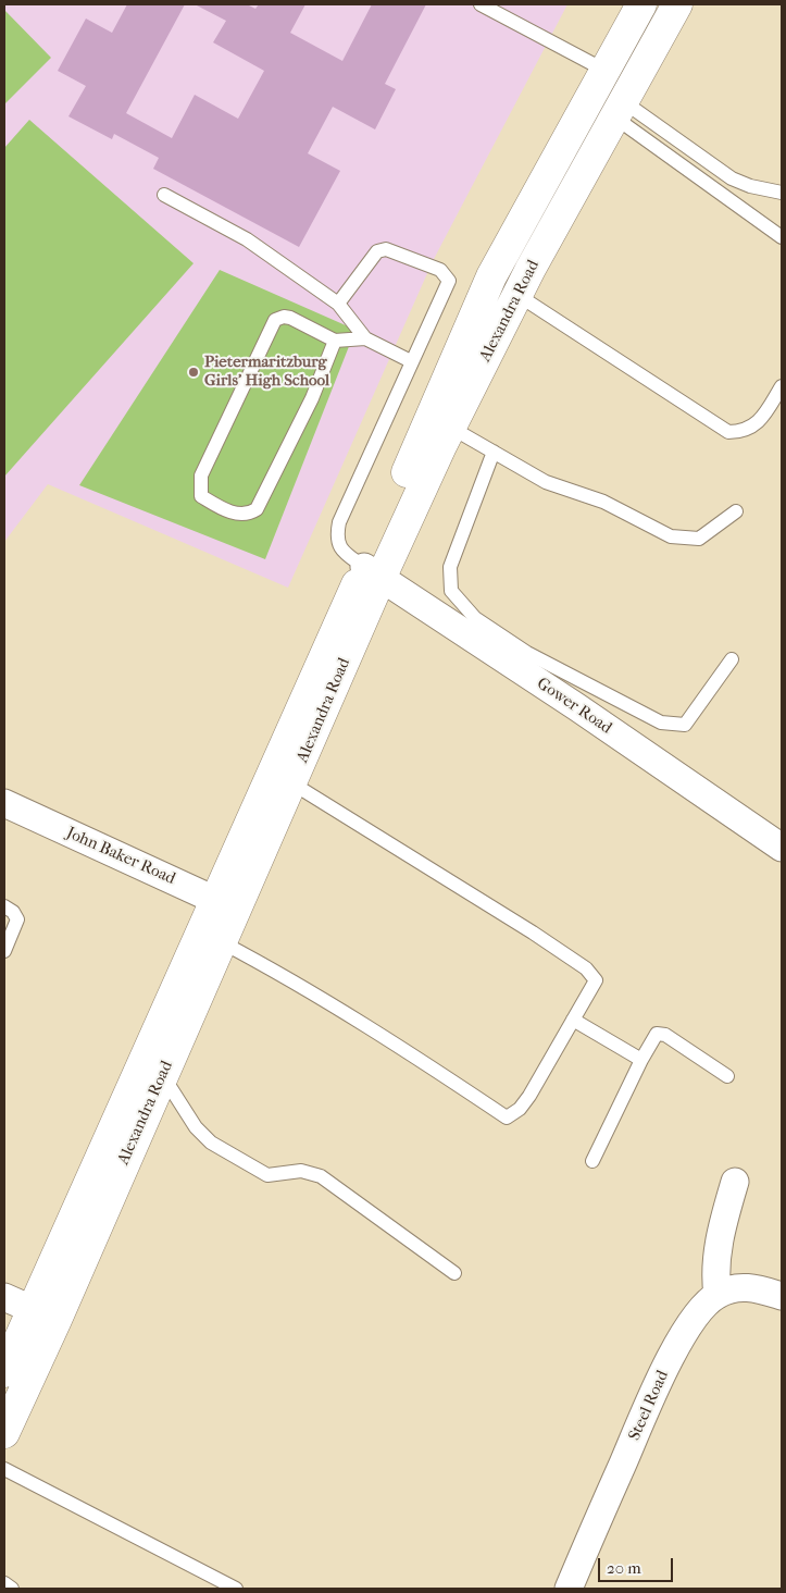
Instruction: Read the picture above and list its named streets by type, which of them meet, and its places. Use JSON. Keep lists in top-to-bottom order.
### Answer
{
  "streets": {
    "main road": ["Alexandra Road"],
    "street": ["Gower Road", "John Baker Road", "Steel Road"]
  },
  "crossings": [
    ["Alexandra Road", "Gower Road"],
    ["Alexandra Road", "John Baker Road"]
  ],
  "places": ["Pietermaritzburg Girls' High School"],
  "scale_bar": "20 m"
}
